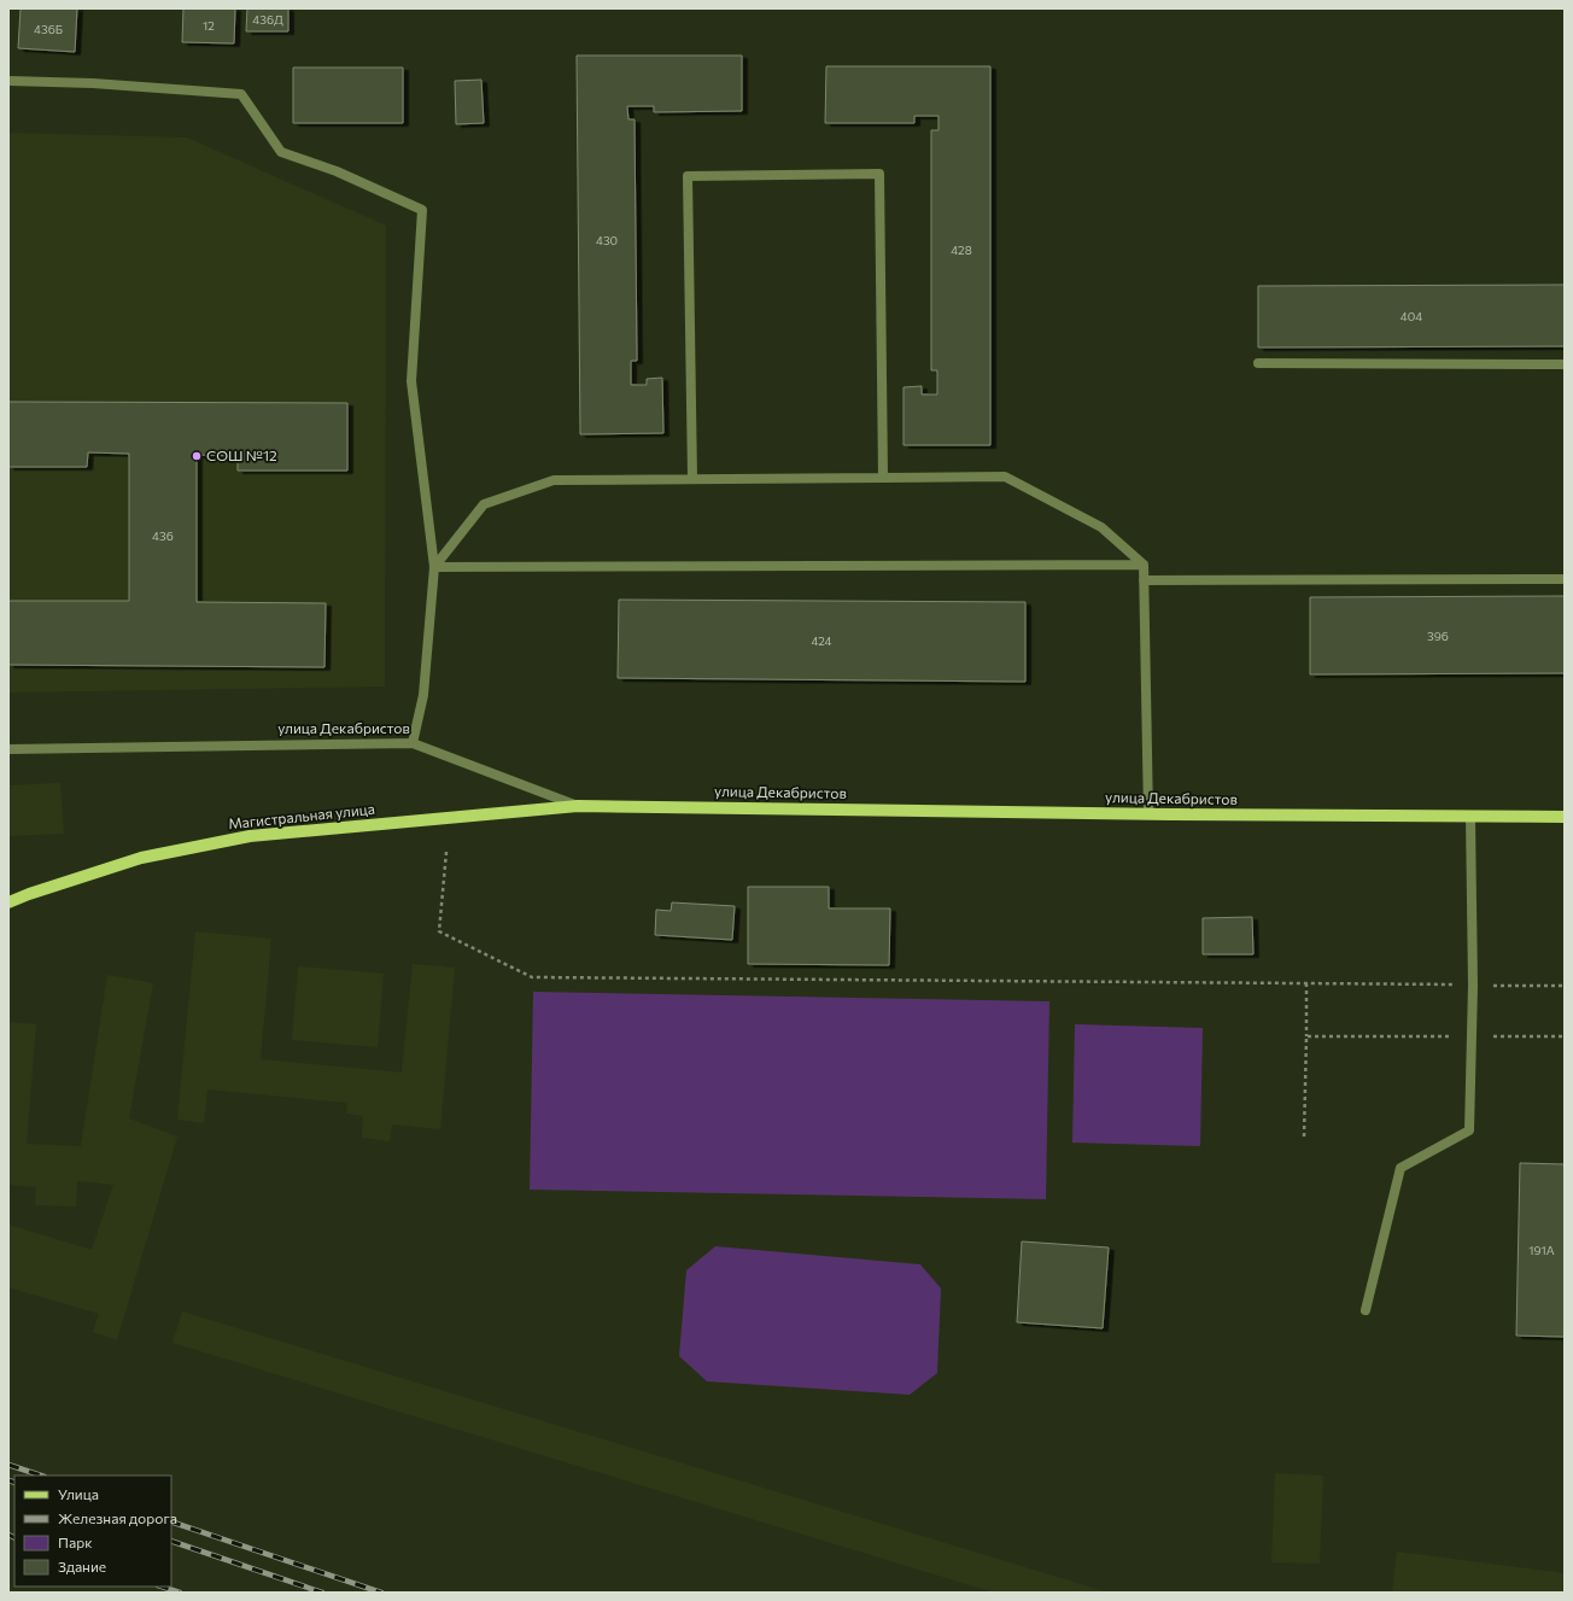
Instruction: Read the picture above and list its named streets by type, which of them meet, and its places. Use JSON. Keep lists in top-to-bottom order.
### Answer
{
  "streets": {
    "main road": ["улица Декабристов", "Магистральная улица"]
  },
  "crossings": [
    ["улица Декабристов", "Магистральная улица"]
  ],
  "places": ["СОШ №12"],
  "house_numbers": [
    "436Д",
    "12",
    "436Б",
    "430",
    "428",
    "404",
    "436",
    "396",
    "424",
    "191А"
  ],
  "legend": [
    "Улица",
    "Железная дорога",
    "Парк",
    "Здание"
  ]
}
